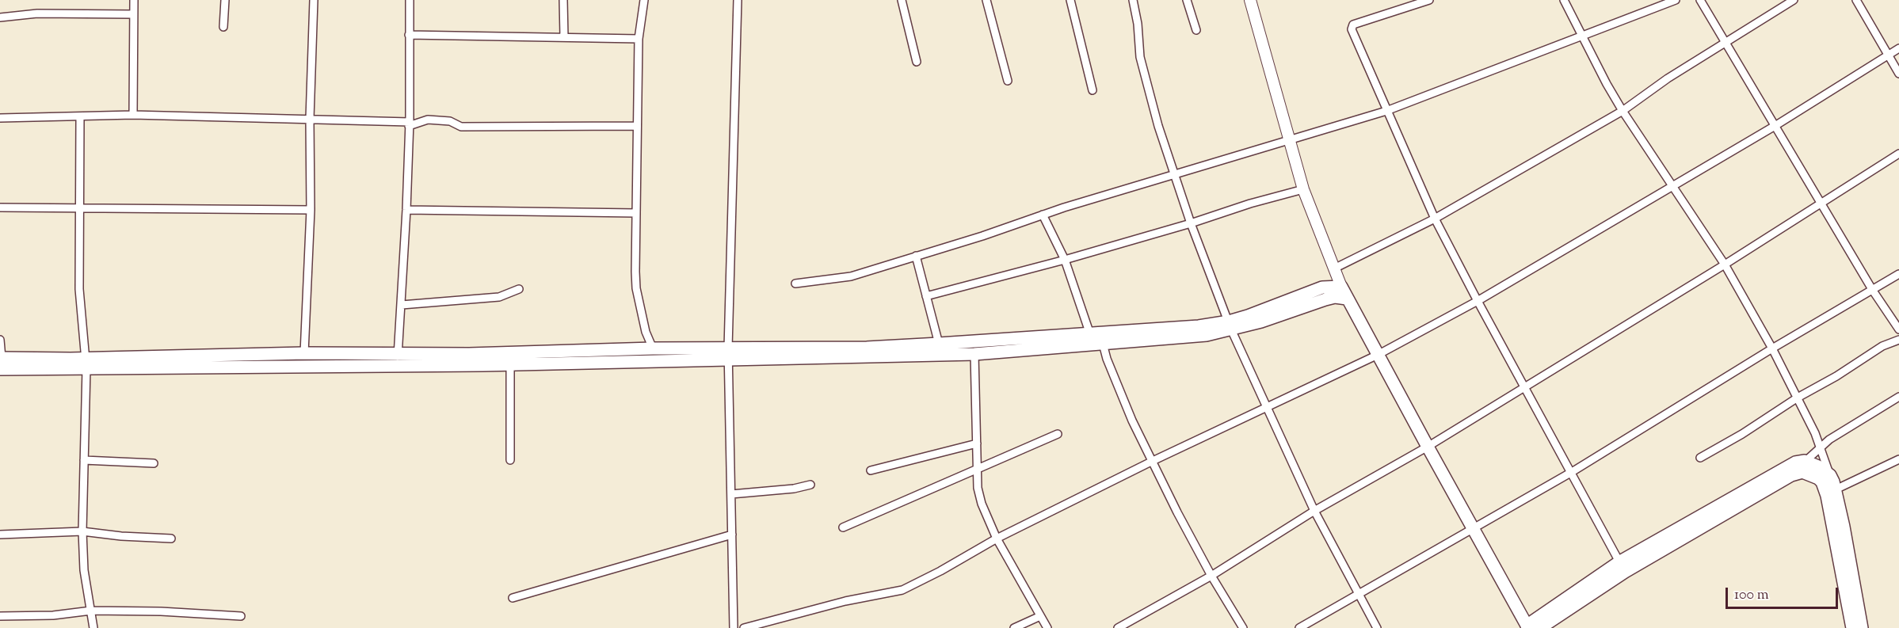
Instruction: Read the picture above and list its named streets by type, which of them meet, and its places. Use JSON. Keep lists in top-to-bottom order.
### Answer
{
  "scale_bar": "100 m"
}
